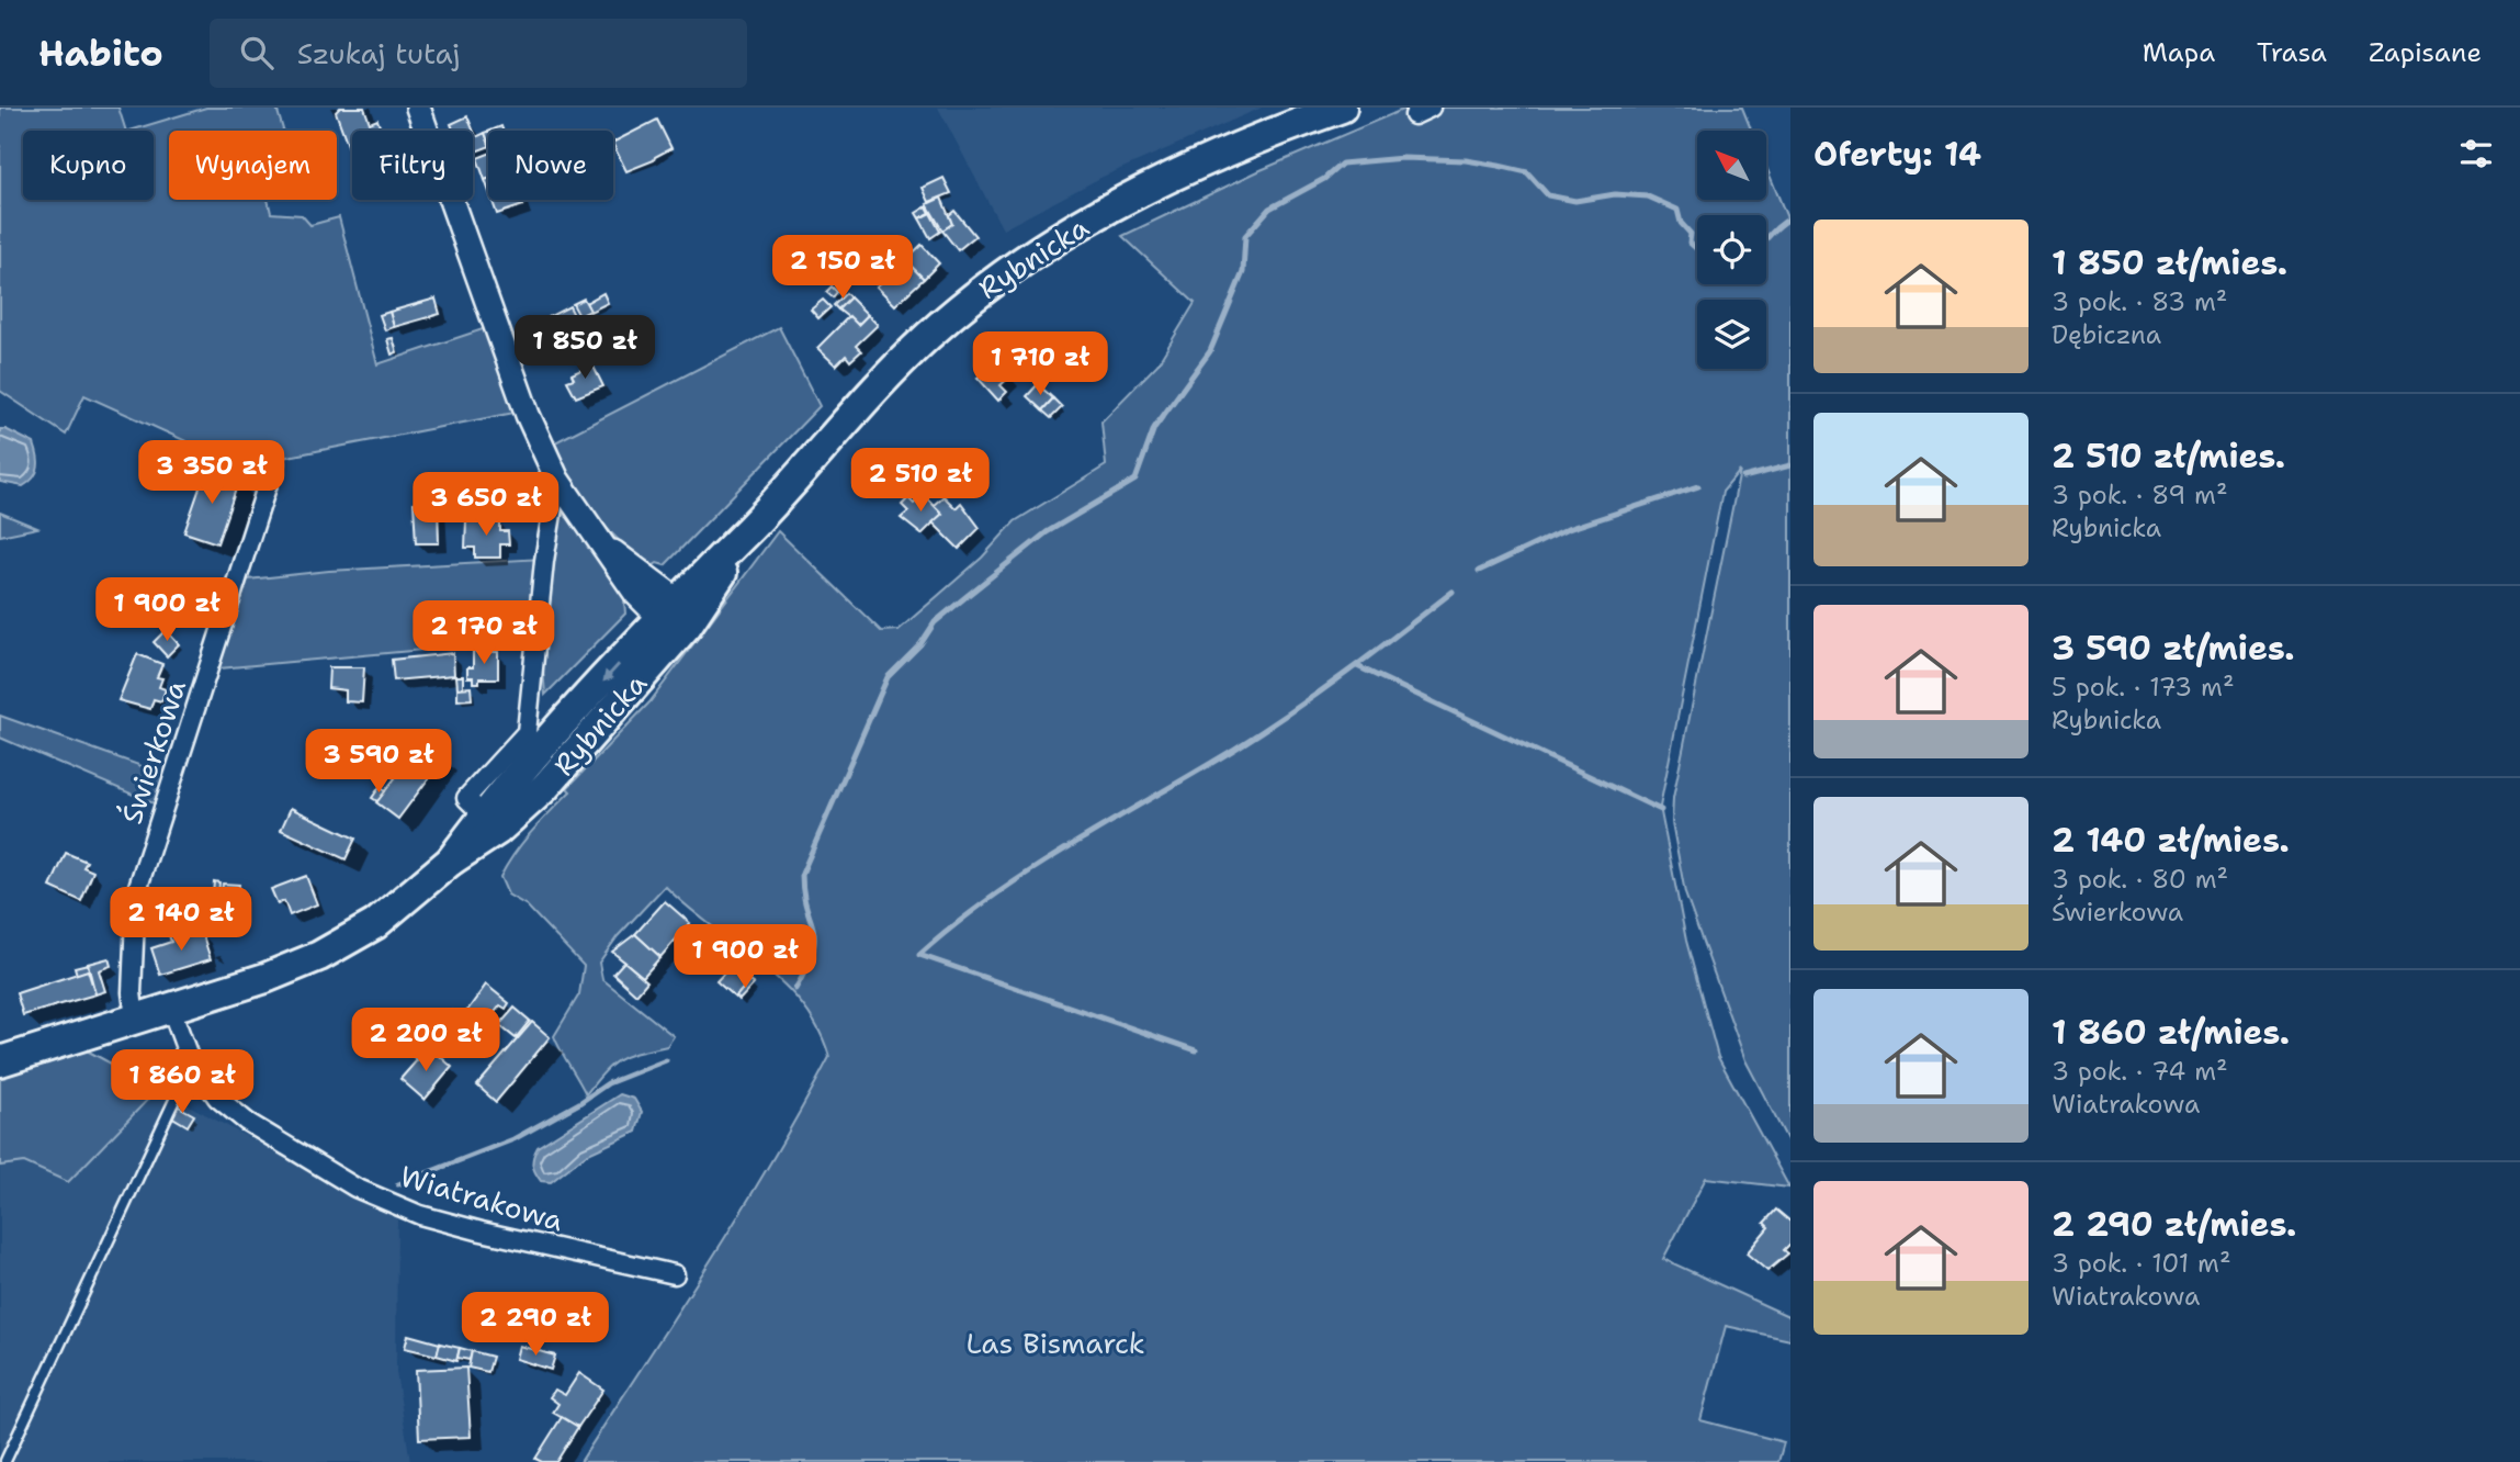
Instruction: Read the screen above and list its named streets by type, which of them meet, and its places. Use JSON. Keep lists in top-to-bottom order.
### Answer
{
  "streets": {
    "main road": ["Rybnicka"],
    "street": ["Świerkowa", "Wiatrakowa"]
  },
  "crossings": [
    ["Rybnicka", "Świerkowa"],
    ["Rybnicka", "Wiatrakowa"]
  ],
  "parks": ["Las Bismarck"],
  "north": "top left",
  "page": {
    "header": "Habito",
    "search": "Szukaj tutaj",
    "nav": ["Mapa", "Trasa", "Zapisane"],
    "heading": "Oferty: 14",
    "chip": [
      "Kupno",
      "Wynajem",
      "Filtry",
      "Nowe"
    ],
    "list": [
      {
        "name": "1 850 zł/mies.",
        "note": "3 pok. · 83 m² · Dębiczna"
      },
      {
        "name": "2 510 zł/mies.",
        "note": "3 pok. · 89 m² · Rybnicka"
      },
      {
        "name": "3 590 zł/mies.",
        "note": "5 pok. · 173 m² · Rybnicka"
      },
      {
        "name": "2 140 zł/mies.",
        "note": "3 pok. · 80 m² · Świerkowa"
      },
      {
        "name": "1 860 zł/mies.",
        "note": "3 pok. · 74 m² · Wiatrakowa"
      },
      {
        "name": "2 290 zł/mies.",
        "note": "3 pok. · 101 m² · Wiatrakowa"
      }
    ],
    "price": [
      "2 150 zł",
      "1 850 zł",
      "1 710 zł",
      "3 350 zł",
      "2 510 zł",
      "3 650 zł",
      "1 900 zł",
      "2 170 zł",
      "3 590 zł",
      "2 140 zł",
      "1 900 zł",
      "2 200 zł",
      "1 860 zł",
      "2 290 zł"
    ]
  }
}
